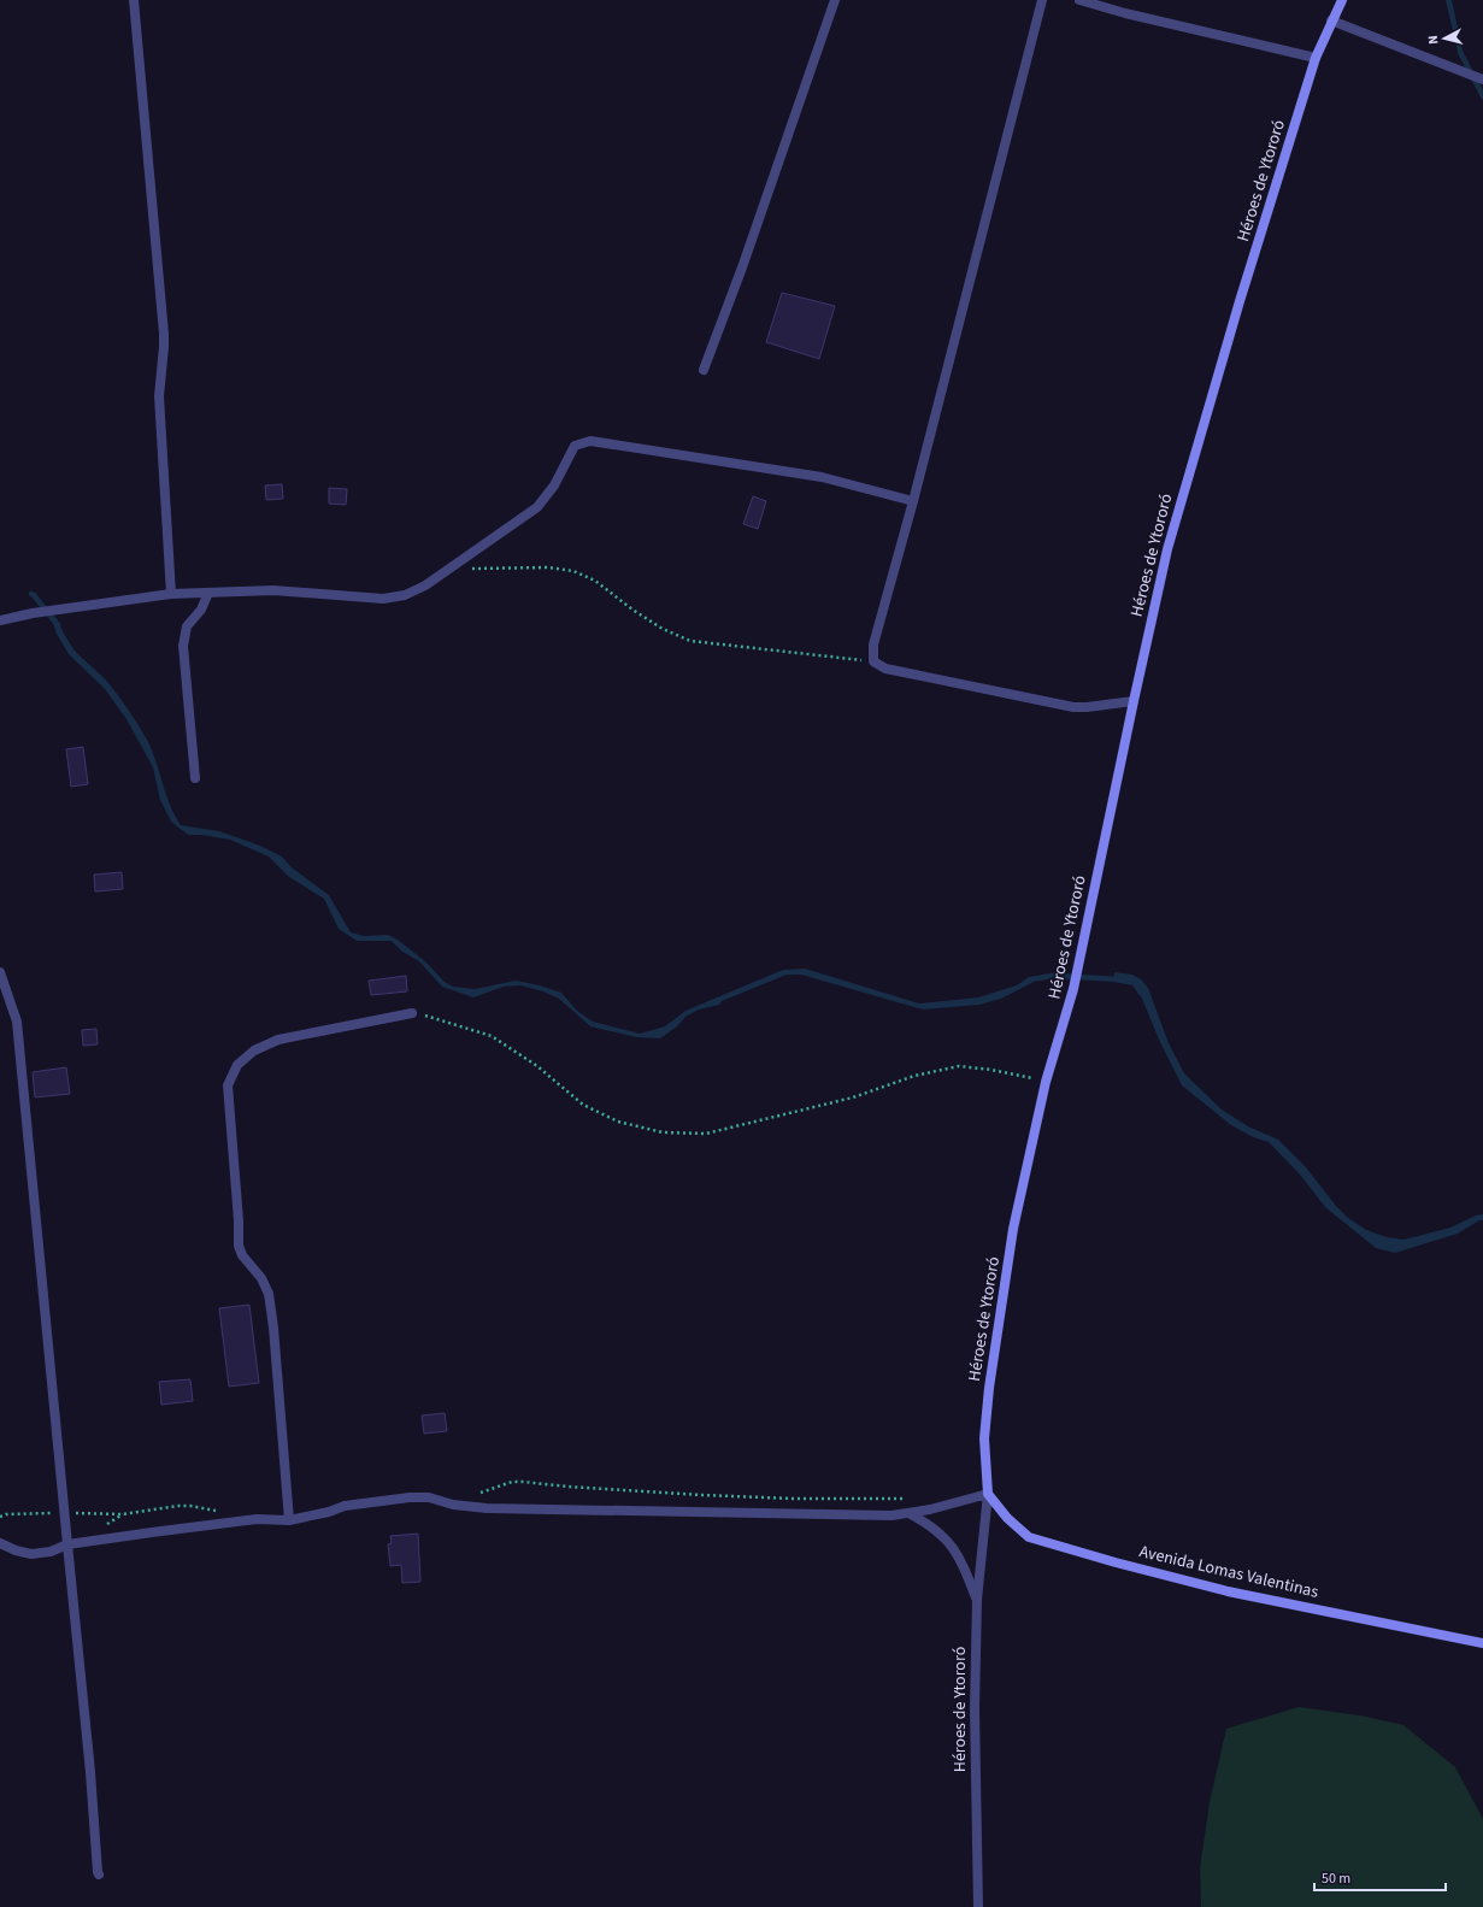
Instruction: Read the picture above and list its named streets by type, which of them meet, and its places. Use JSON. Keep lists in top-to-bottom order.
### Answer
{
  "streets": {
    "main road": ["Héroes de Ytororó", "Avenida Lomas Valentinas"]
  },
  "crossings": [
    ["Héroes de Ytororó", "Avenida Lomas Valentinas"]
  ],
  "scale_bar": "50 m",
  "north": "left"
}
